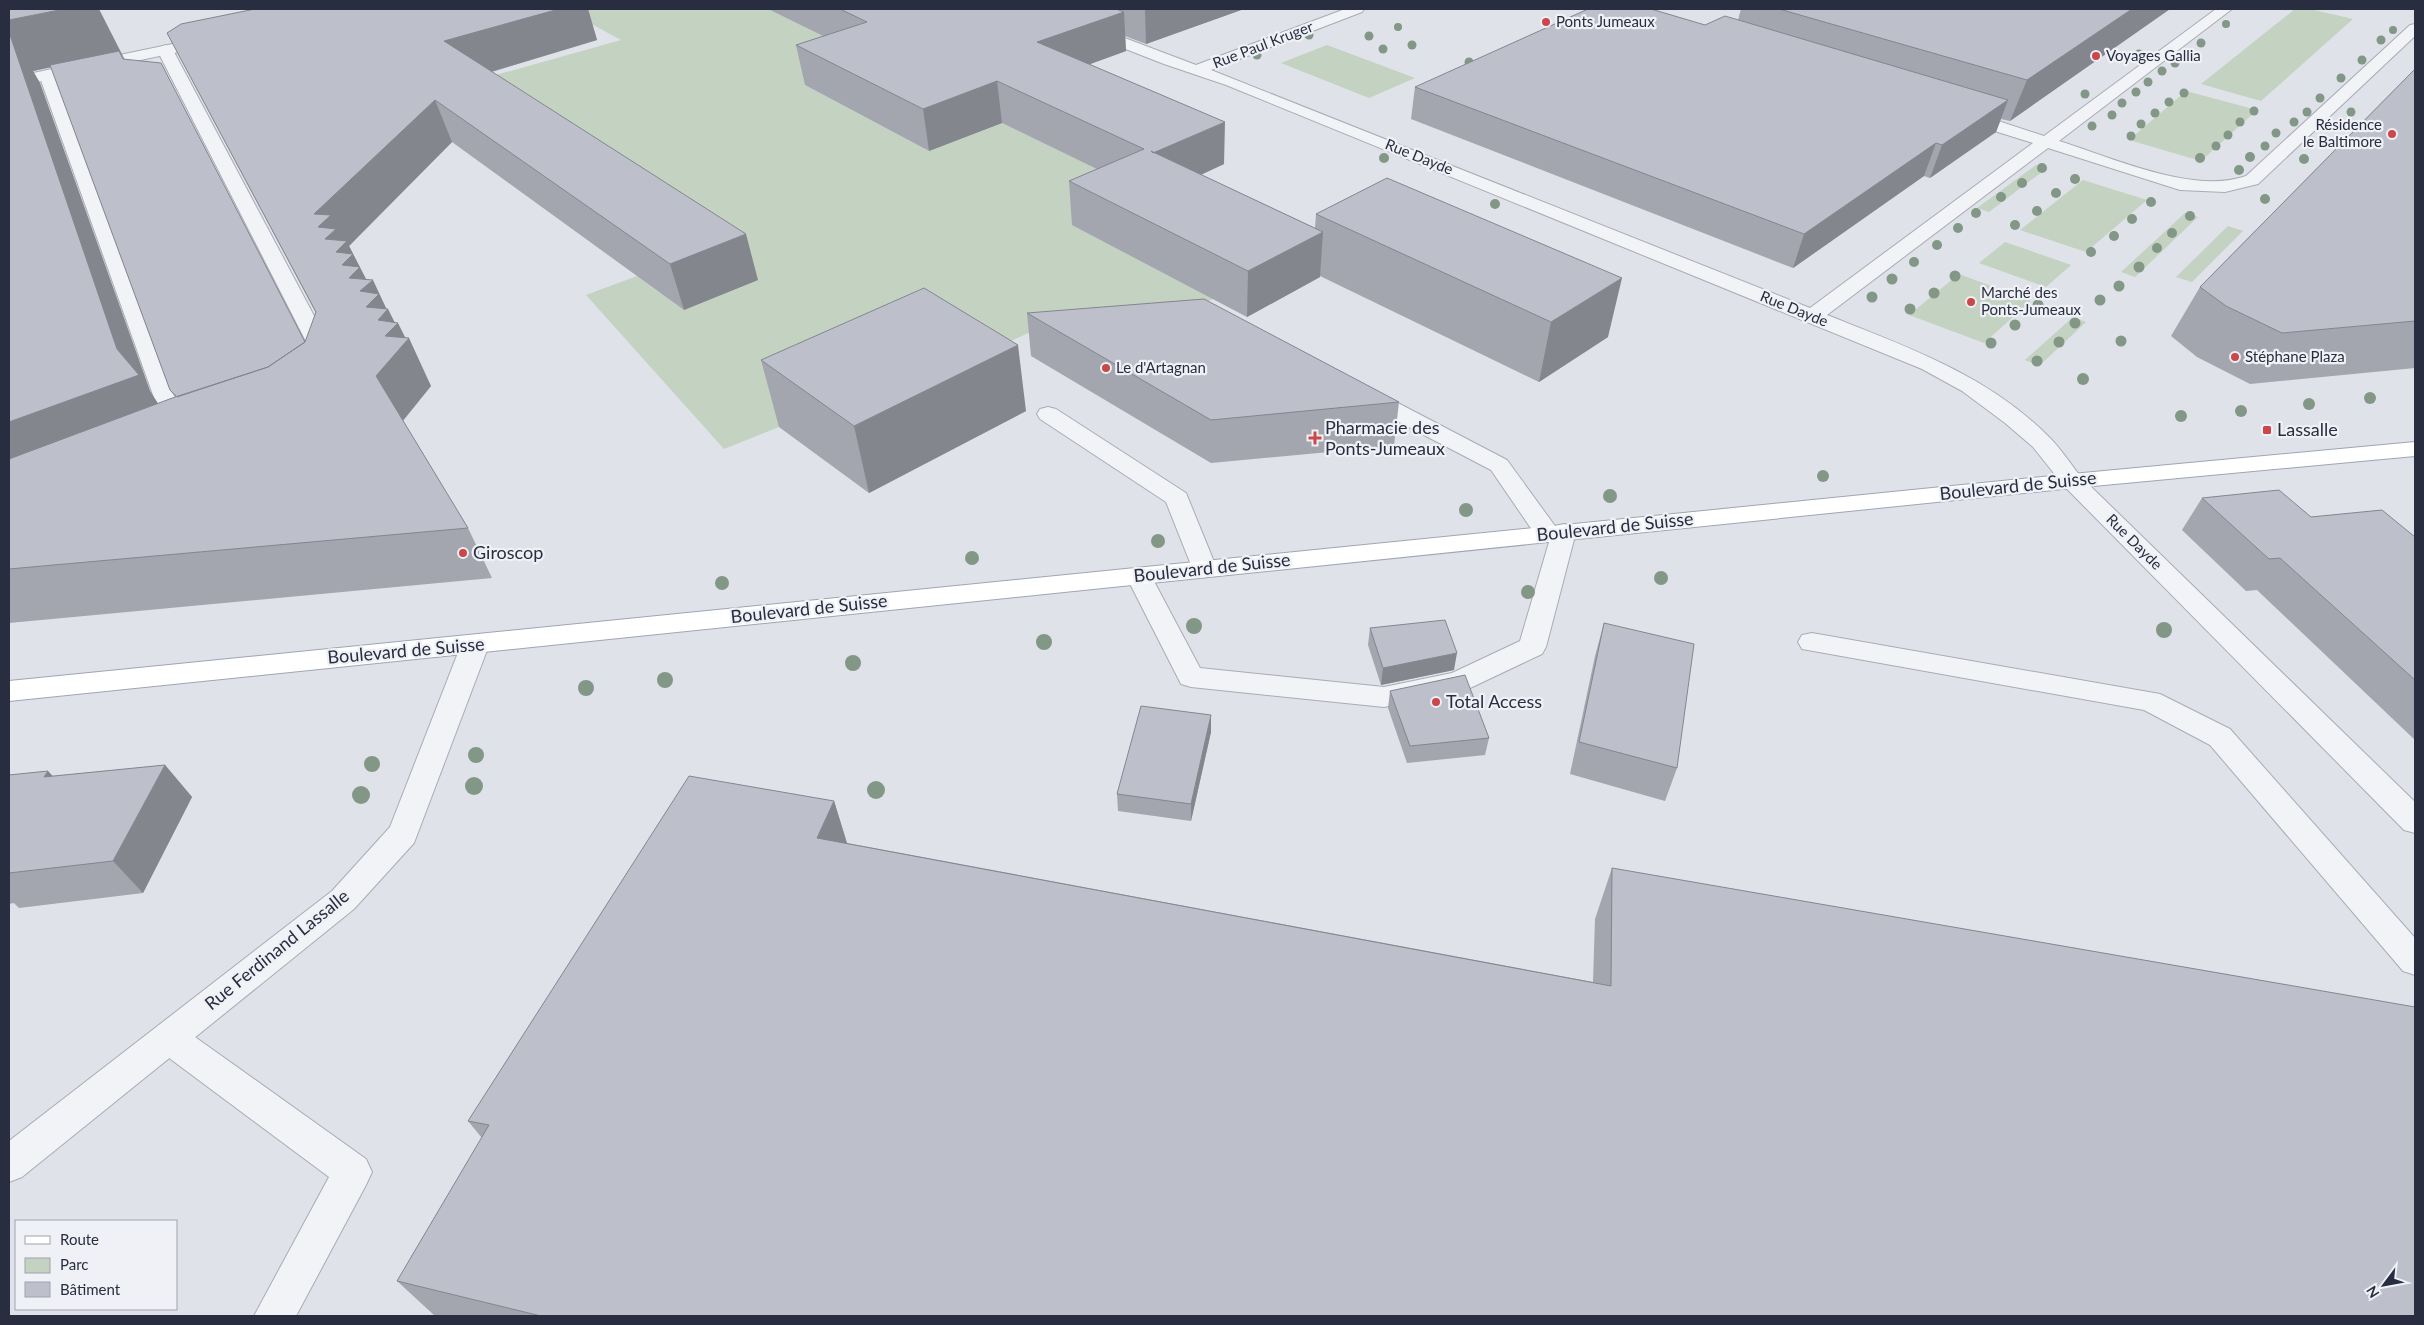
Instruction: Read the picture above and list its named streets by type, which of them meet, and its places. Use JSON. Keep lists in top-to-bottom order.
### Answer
{
  "streets": {
    "main road": ["Boulevard de Suisse"],
    "street": ["Rue Paul Kruger", "Rue Dayde", "Rue Ferdinand Lassalle"]
  },
  "crossings": [
    ["Rue Paul Kruger", "Rue Dayde"],
    ["Rue Dayde", "Boulevard de Suisse"],
    ["Boulevard de Suisse", "Rue Ferdinand Lassalle"]
  ],
  "places": {
    "other": [
      "Ponts Jumeaux",
      "Voyages Gallia",
      "Résidence le Baltimore",
      "Marché des Ponts-Jumeaux",
      "Stéphane Plaza",
      "Le d'Artagnan",
      "Giroscop",
      "Total Access"
    ],
    "transit": ["Lassalle"],
    "health": ["Pharmacie des Ponts-Jumeaux"]
  },
  "legend": ["Route", "Parc", "Bâtiment"],
  "north": "bottom left"
}
